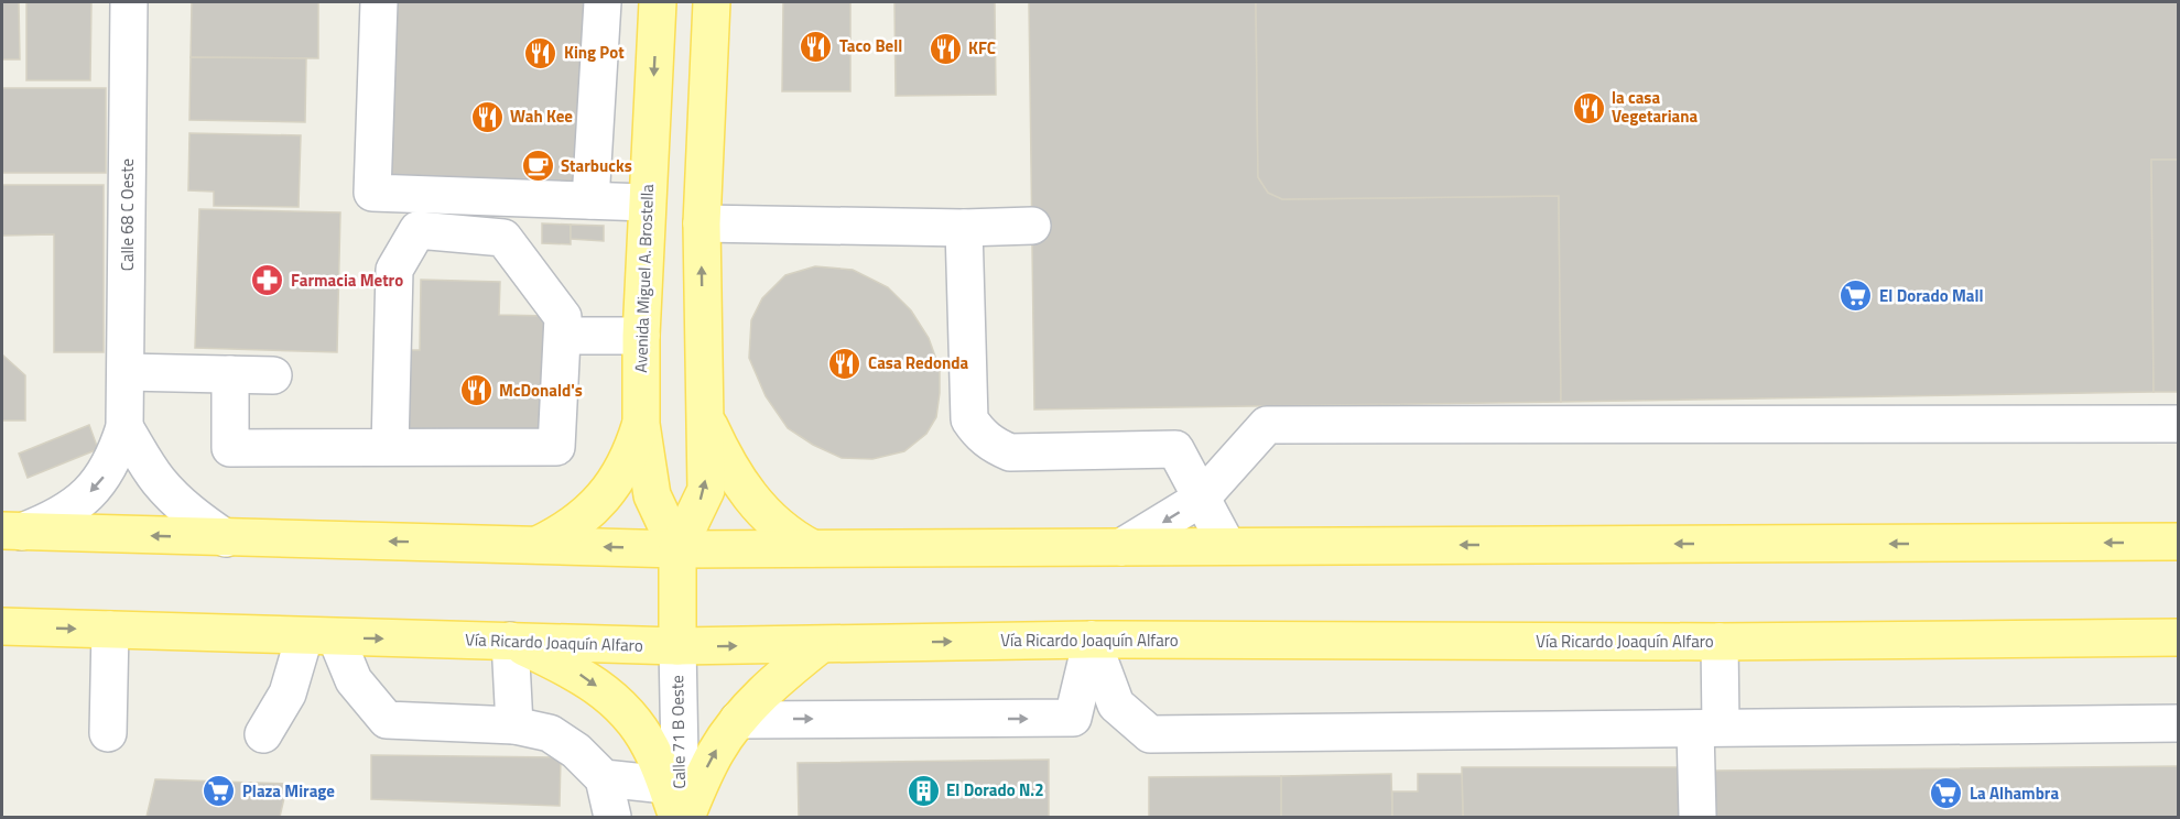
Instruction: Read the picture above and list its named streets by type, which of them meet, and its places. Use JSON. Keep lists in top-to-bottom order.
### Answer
{
  "streets": {
    "main road": ["Avenida Miguel A. Brostella", "Vía Ricardo Joaquín Alfaro"],
    "street": ["Calle 68 C Oeste", "Calle 71 B Oeste"]
  },
  "crossings": [
    ["Avenida Miguel A. Brostella", "Vía Ricardo Joaquín Alfaro"],
    ["Avenida Miguel A. Brostella", "Calle 71 B Oeste"],
    ["Vía Ricardo Joaquín Alfaro", "Calle 71 B Oeste"]
  ],
  "places": {
    "restaurant": [
      "Taco Bell",
      "KFC",
      "King Pot",
      "la casa Vegetariana",
      "Wah Kee",
      "Casa Redonda",
      "McDonald's"
    ],
    "cafe": ["Starbucks"],
    "pharmacy": ["Farmacia Metro"],
    "supermarket": ["El Dorado Mall", "Plaza Mirage", "La Alhambra"],
    "building": ["El Dorado N.2"]
  }
}
